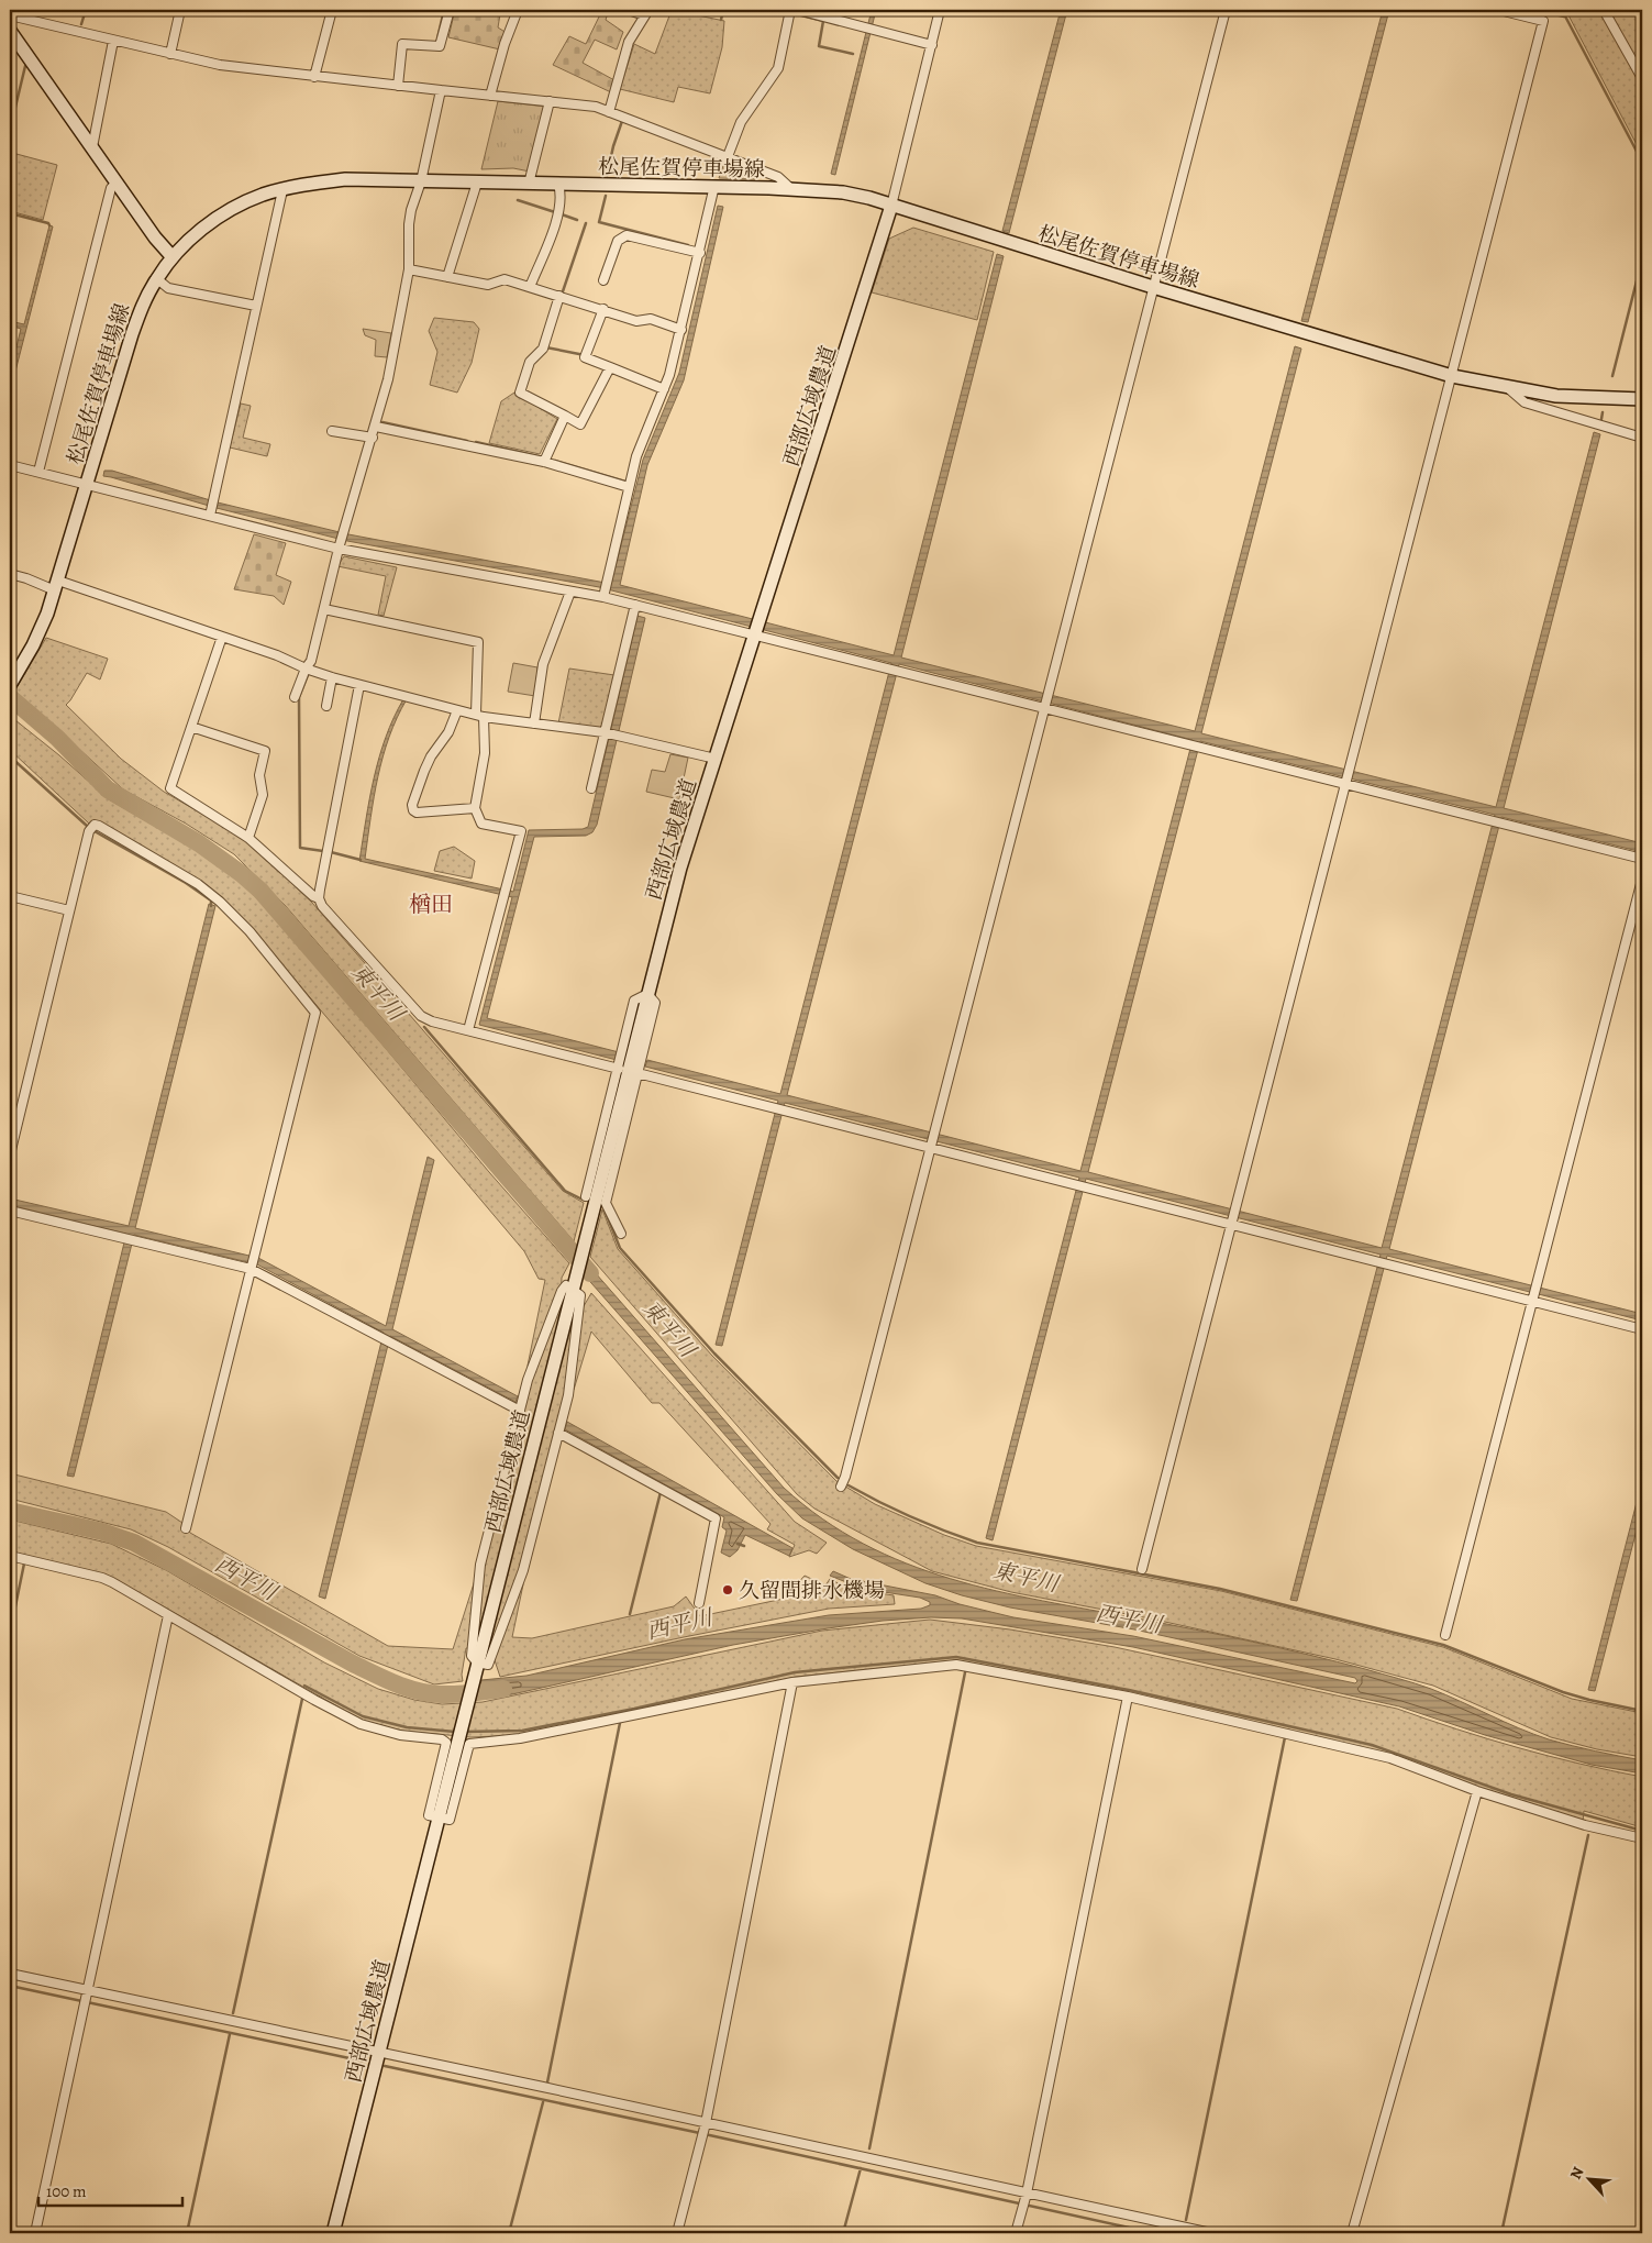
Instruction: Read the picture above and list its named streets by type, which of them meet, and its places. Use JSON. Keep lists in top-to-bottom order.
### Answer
{
  "streets": {
    "street": ["松尾佐賀停車場線", "西部広域農道"]
  },
  "crossings": [
    ["松尾佐賀停車場線", "西部広域農道"]
  ],
  "districts": ["楢田"],
  "water": ["東平川", "西平川"],
  "places": ["久留間排水機場"],
  "scale_bar": "100 m",
  "north": "top left"
}
